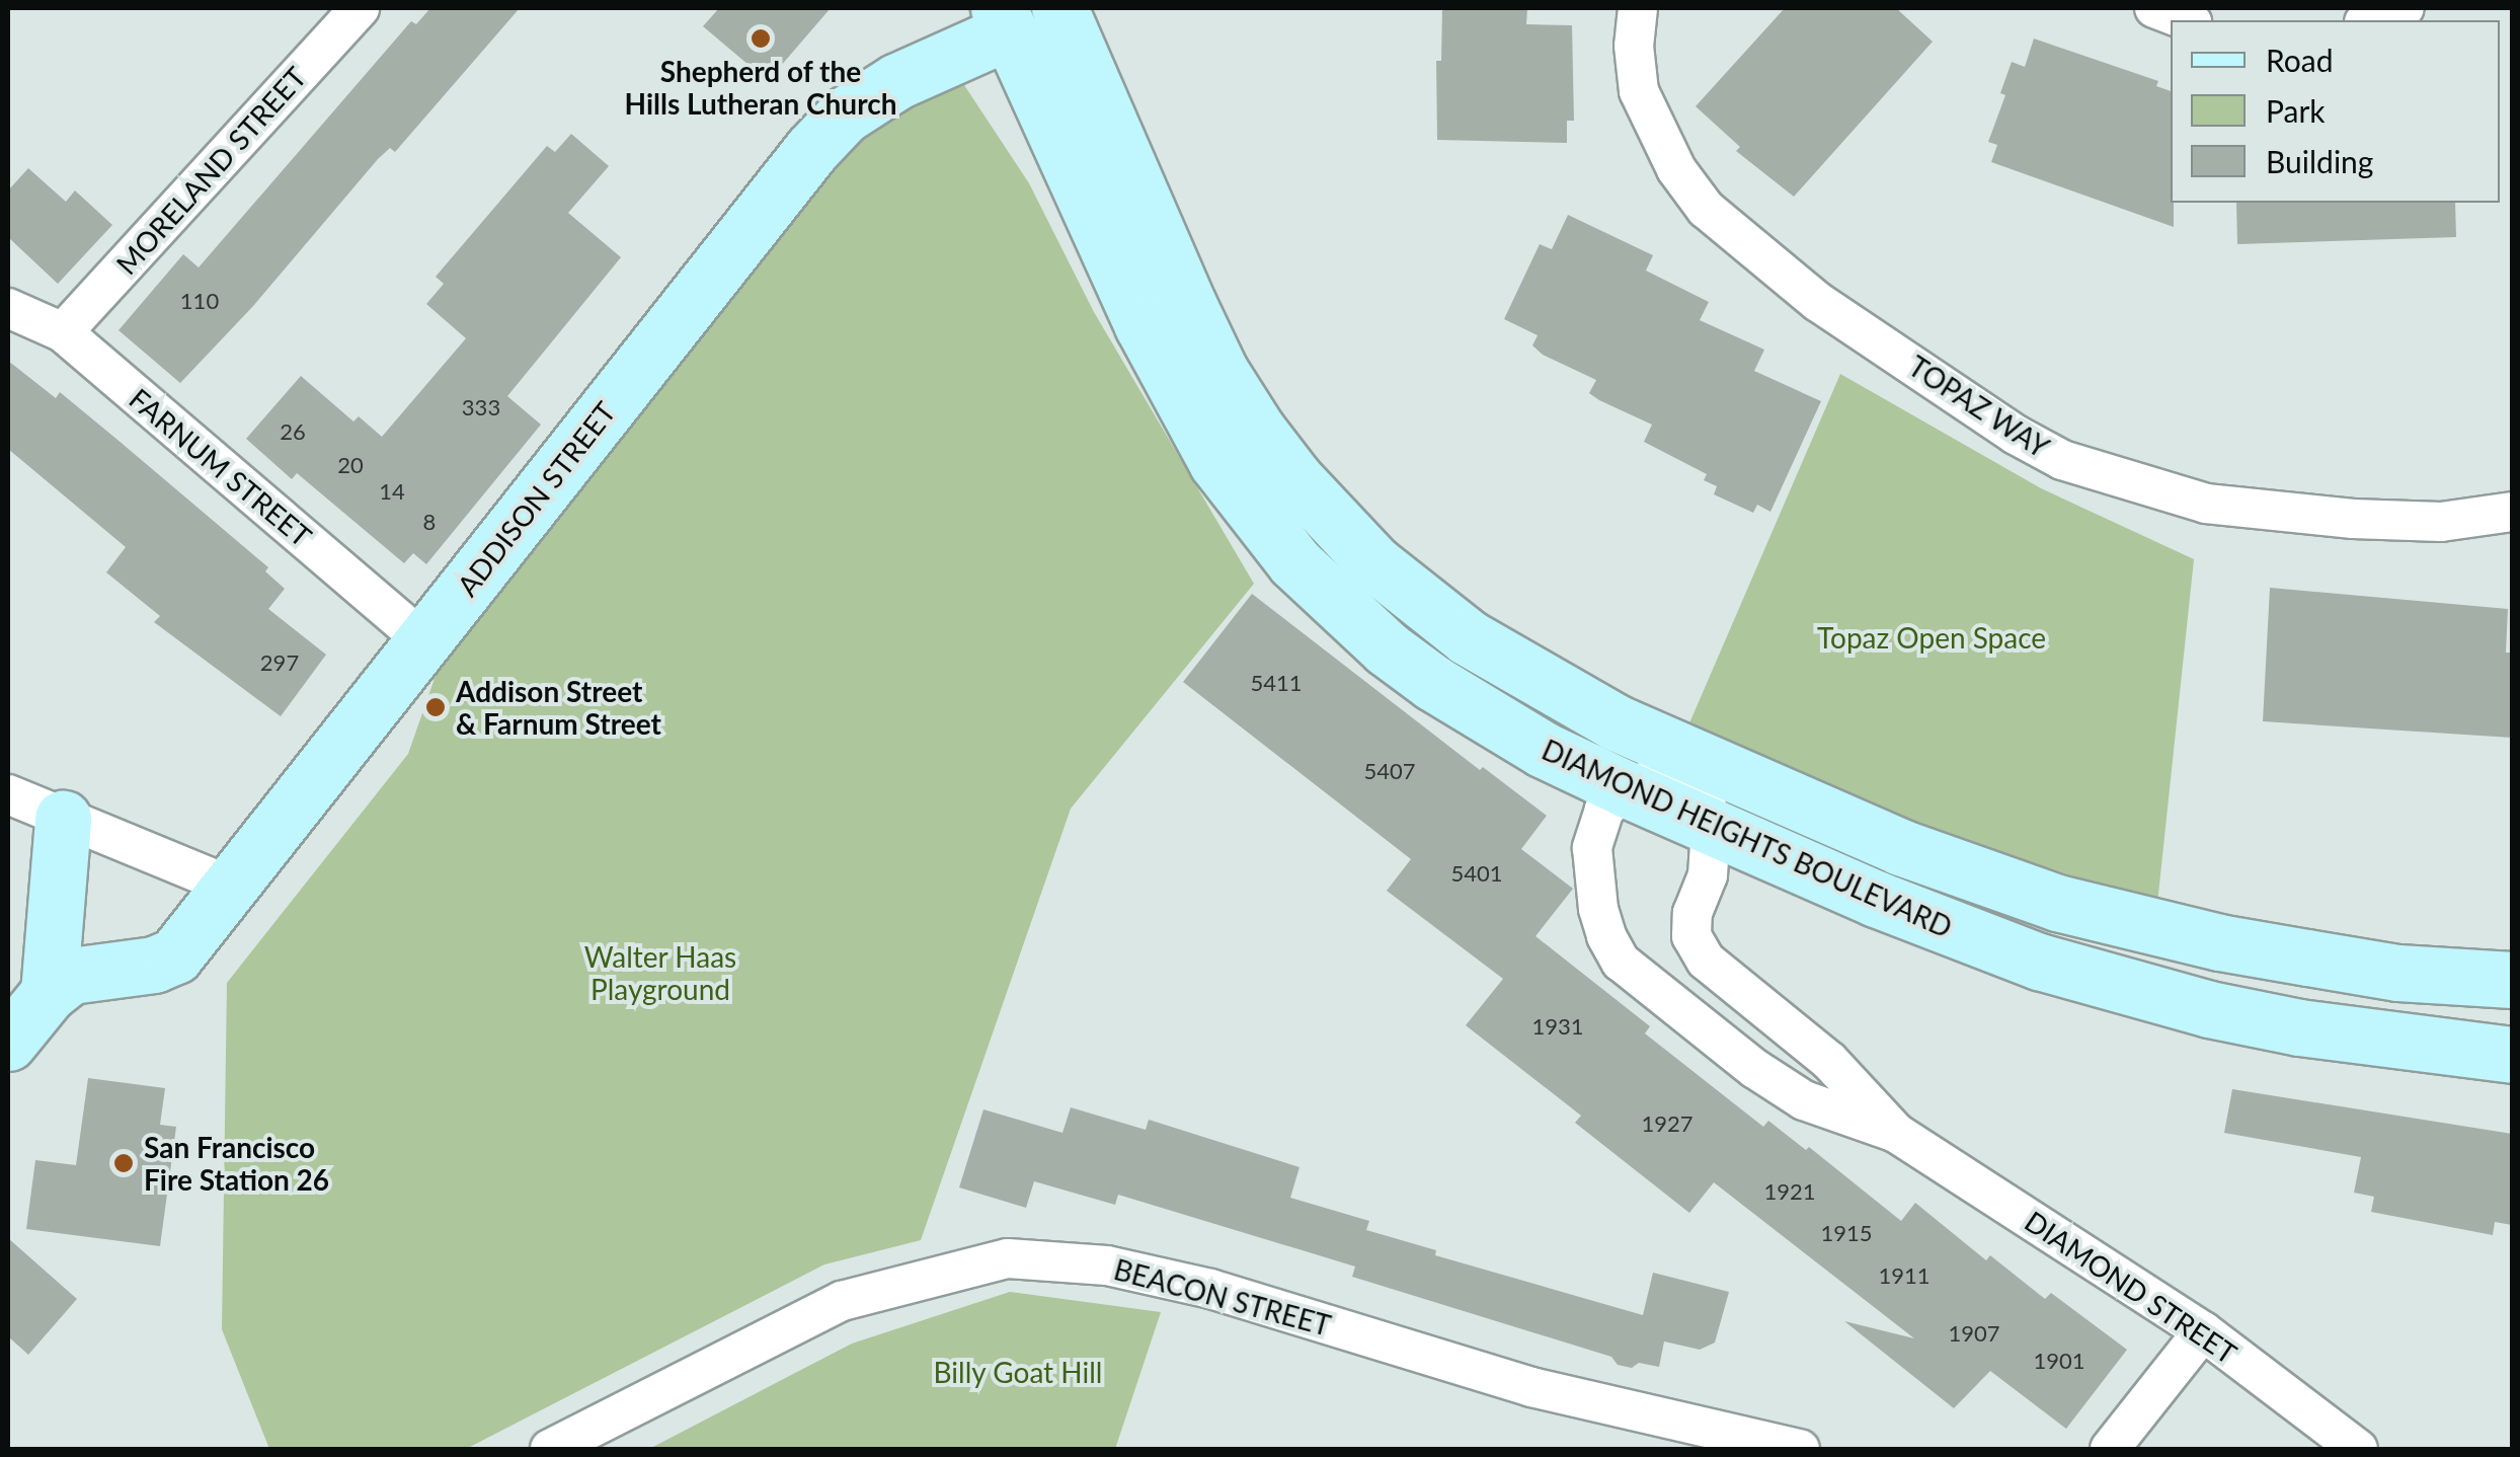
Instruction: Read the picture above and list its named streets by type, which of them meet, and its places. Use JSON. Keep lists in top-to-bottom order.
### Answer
{
  "streets": {
    "main road": ["ADDISON STREET", "DIAMOND HEIGHTS BOULEVARD"],
    "street": [
      "MORELAND STREET",
      "TOPAZ WAY",
      "FARNUM STREET",
      "DIAMOND STREET",
      "BEACON STREET"
    ]
  },
  "crossings": [
    ["MORELAND STREET", "FARNUM STREET"],
    ["FARNUM STREET", "ADDISON STREET"],
    ["ADDISON STREET", "DIAMOND HEIGHTS BOULEVARD"],
    ["DIAMOND HEIGHTS BOULEVARD", "DIAMOND STREET"]
  ],
  "parks": ["Topaz Open Space", "Walter Haas Playground", "Billy Goat Hill"],
  "places": ["Shepherd of the Hills Lutheran Church", "Addison Street & Farnum Street", "San Francisco Fire Station 26"],
  "house_numbers": [
    "110",
    "333",
    "26",
    "20",
    "14",
    "8",
    "297",
    "5411",
    "5407",
    "5401",
    "1931",
    "1927",
    "1921",
    "1915",
    "1911",
    "1907",
    "1901"
  ],
  "legend": ["Road", "Park", "Building"]
}
